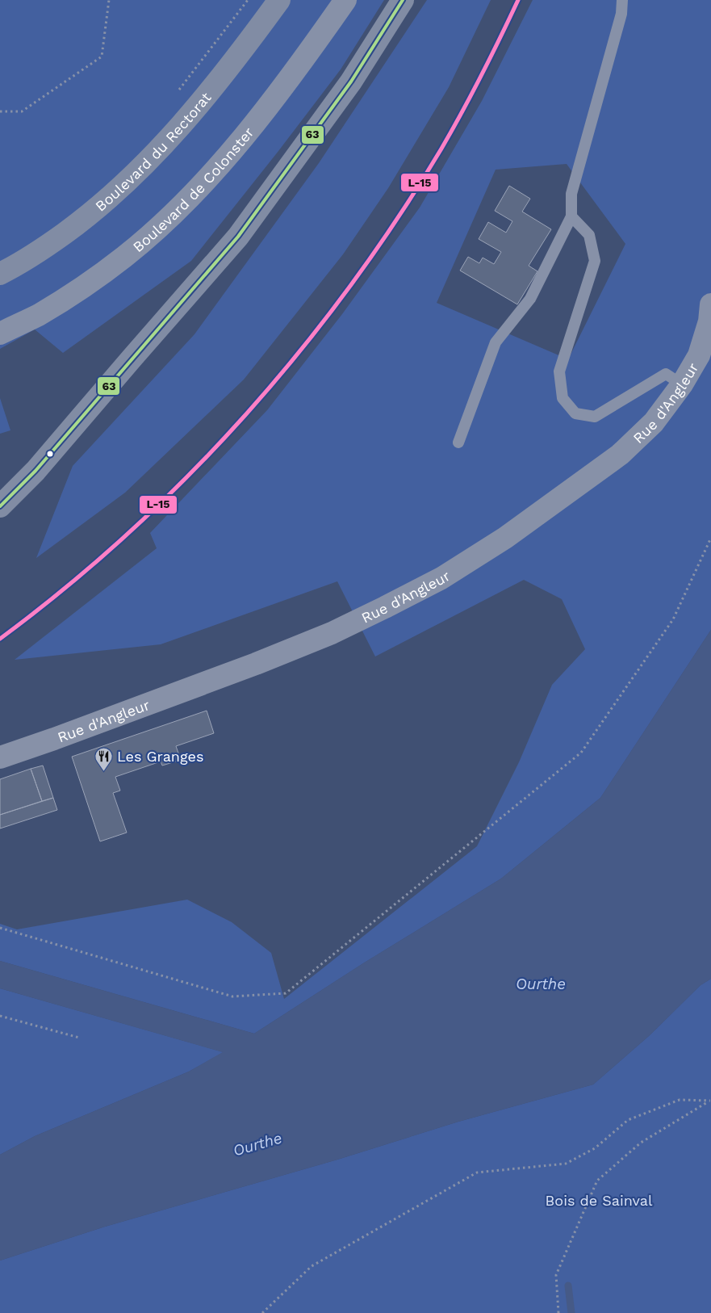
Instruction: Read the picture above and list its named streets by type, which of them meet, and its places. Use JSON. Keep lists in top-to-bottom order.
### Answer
{
  "streets": {
    "main road": ["Boulevard du Rectorat"],
    "street": ["Boulevard de Colonster", "Rue d'Angleur"]
  },
  "water": ["Ourthe"],
  "parks": ["Bois de Sainval"],
  "places": {
    "restaurant": ["Les Granges"]
  },
  "lines": ["transit line L-15", "transit line 63"]
}
